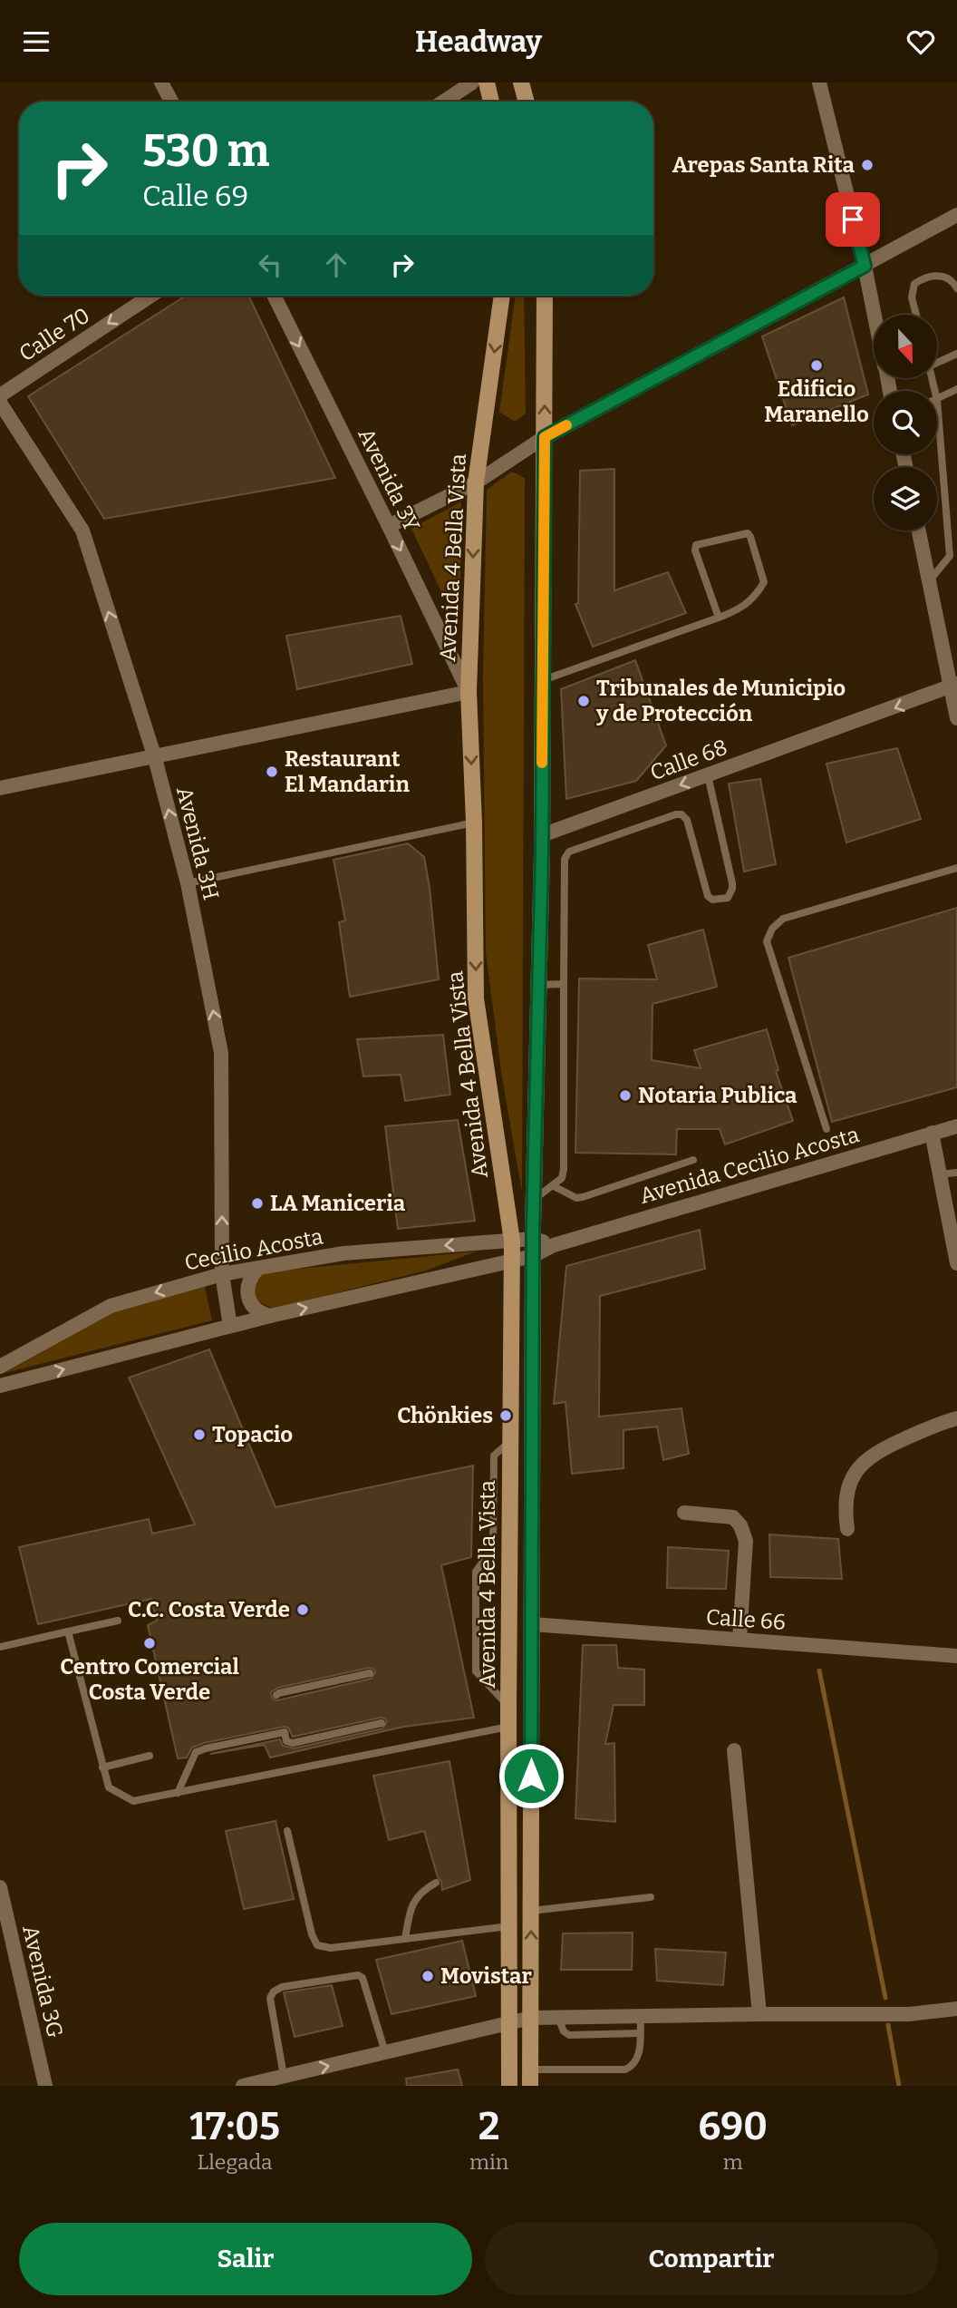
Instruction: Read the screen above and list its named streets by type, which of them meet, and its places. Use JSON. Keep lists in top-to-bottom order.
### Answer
{
  "streets": {
    "street": [
      "Calle 70",
      "Avenida 3Y",
      "Avenida 4 Bella Vista",
      "Calle 68",
      "Avenida 3H",
      "Avenida Cecilio Acosta",
      "Cecilio Acosta",
      "Calle 66",
      "Avenida 3G"
    ]
  },
  "crossings": [
    ["Avenida 3Y", "Avenida 4 Bella Vista"],
    ["Avenida 4 Bella Vista", "Calle 68"],
    ["Avenida 4 Bella Vista", "Avenida Cecilio Acosta"],
    ["Avenida 4 Bella Vista", "Cecilio Acosta"],
    ["Avenida 4 Bella Vista", "Calle 66"],
    ["Avenida 3H", "Cecilio Acosta"]
  ],
  "one_way": [
    "Calle 70",
    "Avenida 3Y",
    "Calle 68",
    "Avenida 3H"
  ],
  "places": [
    "Arepas Santa Rita",
    "Edificio Maranello",
    "Tribunales de Municipio y de Protección",
    "Restaurant El Mandarin",
    "Notaria Publica",
    "LA Maniceria",
    "Chönkies",
    "Topacio",
    "C.C. Costa Verde",
    "Centro Comercial Costa Verde",
    "Movistar"
  ],
  "north": "bottom",
  "page": {
    "header": "Headway",
    "turn": ["530 m", "Calle 69"],
    "eta": [
      "17:05",
      "Llegada",
      "2",
      "min",
      "690",
      "m"
    ],
    "buttons": ["Salir", "Compartir"]
  }
}
